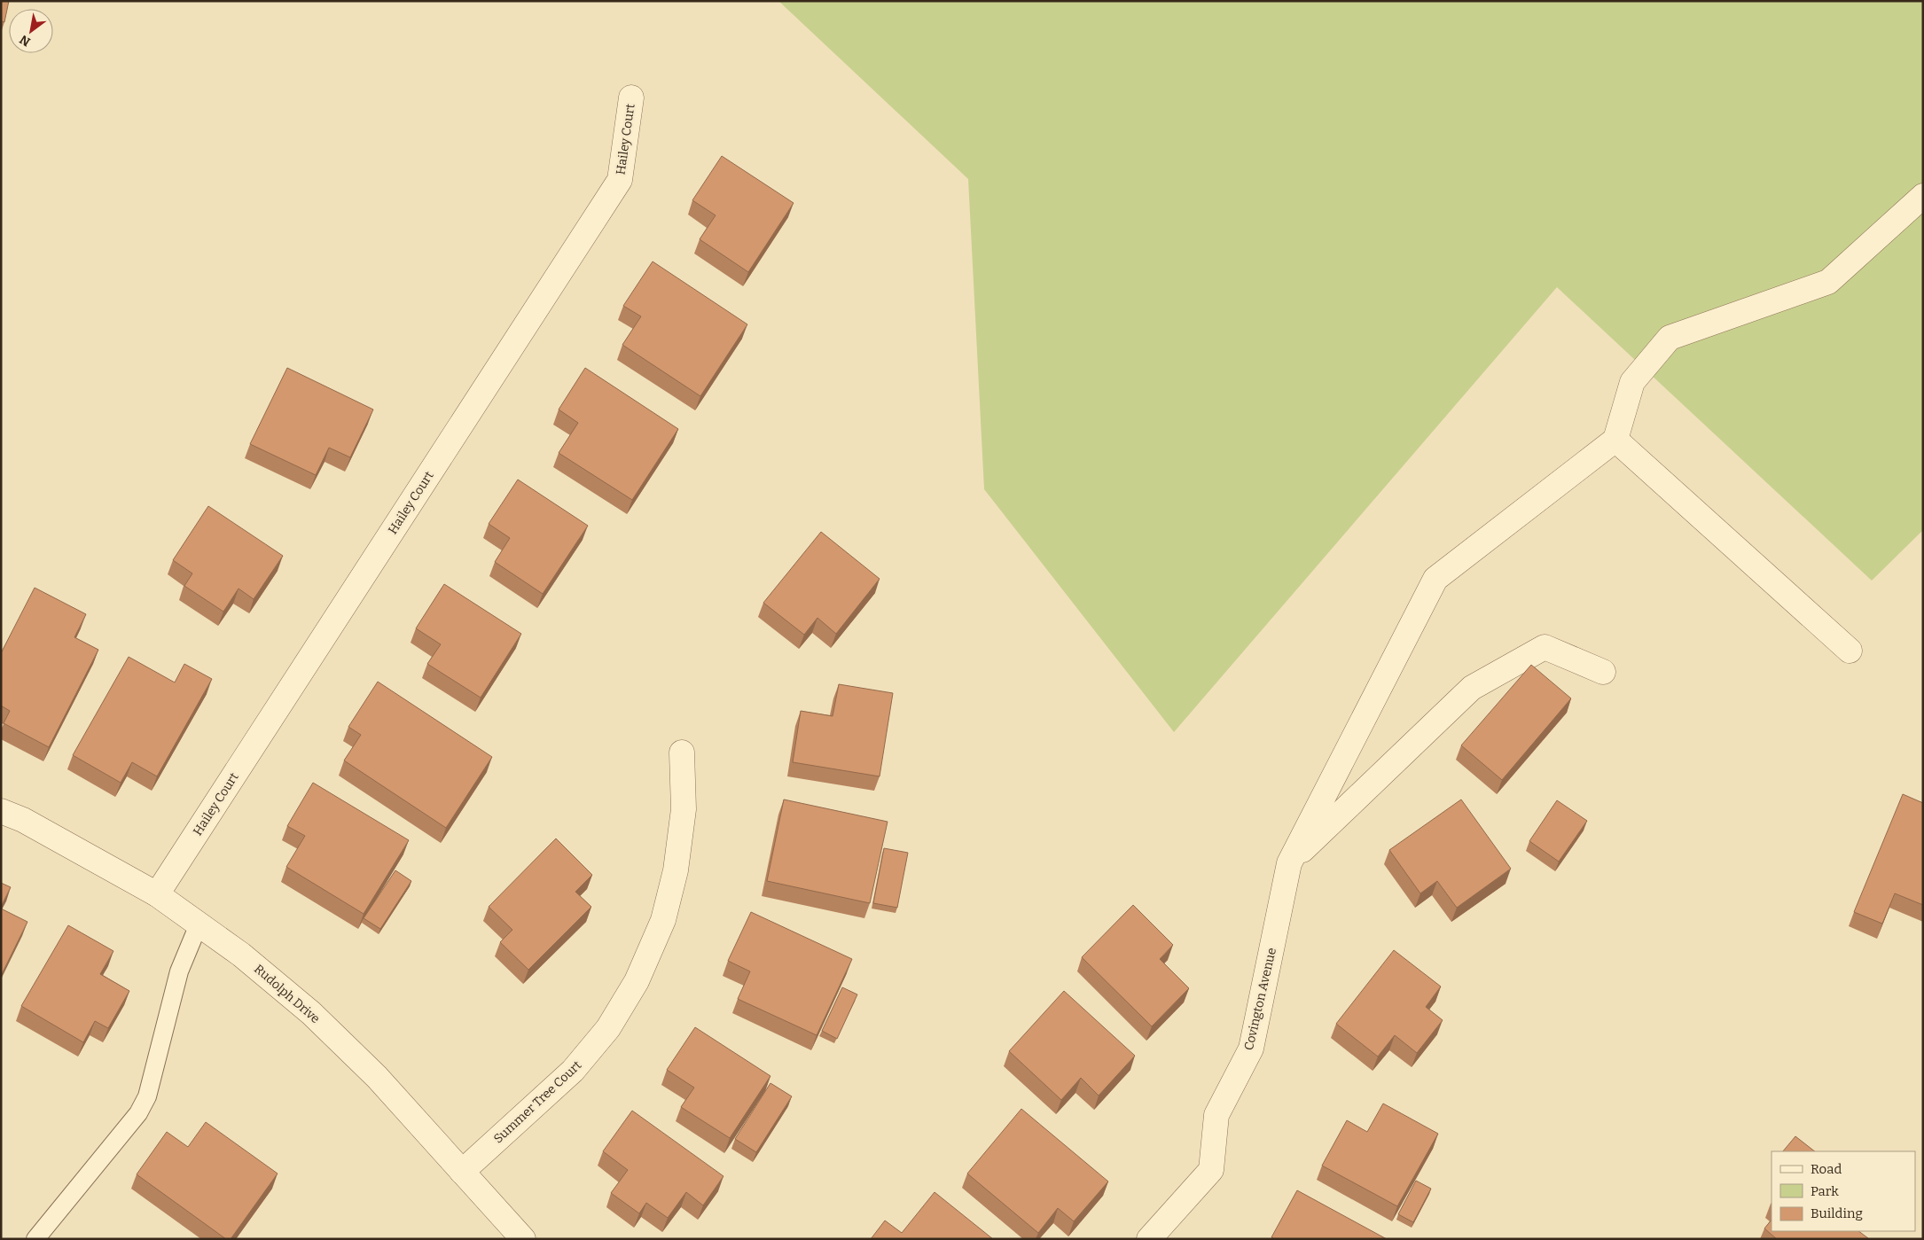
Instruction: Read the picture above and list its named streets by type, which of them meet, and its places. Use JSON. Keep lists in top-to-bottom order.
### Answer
{
  "streets": {
    "street": [
      "Hailey Court",
      "Rudolph Drive",
      "Covington Avenue",
      "Summer Tree Court"
    ]
  },
  "crossings": [
    ["Hailey Court", "Rudolph Drive"],
    ["Rudolph Drive", "Summer Tree Court"]
  ],
  "legend": ["Road", "Park", "Building"],
  "north": "bottom left"
}
